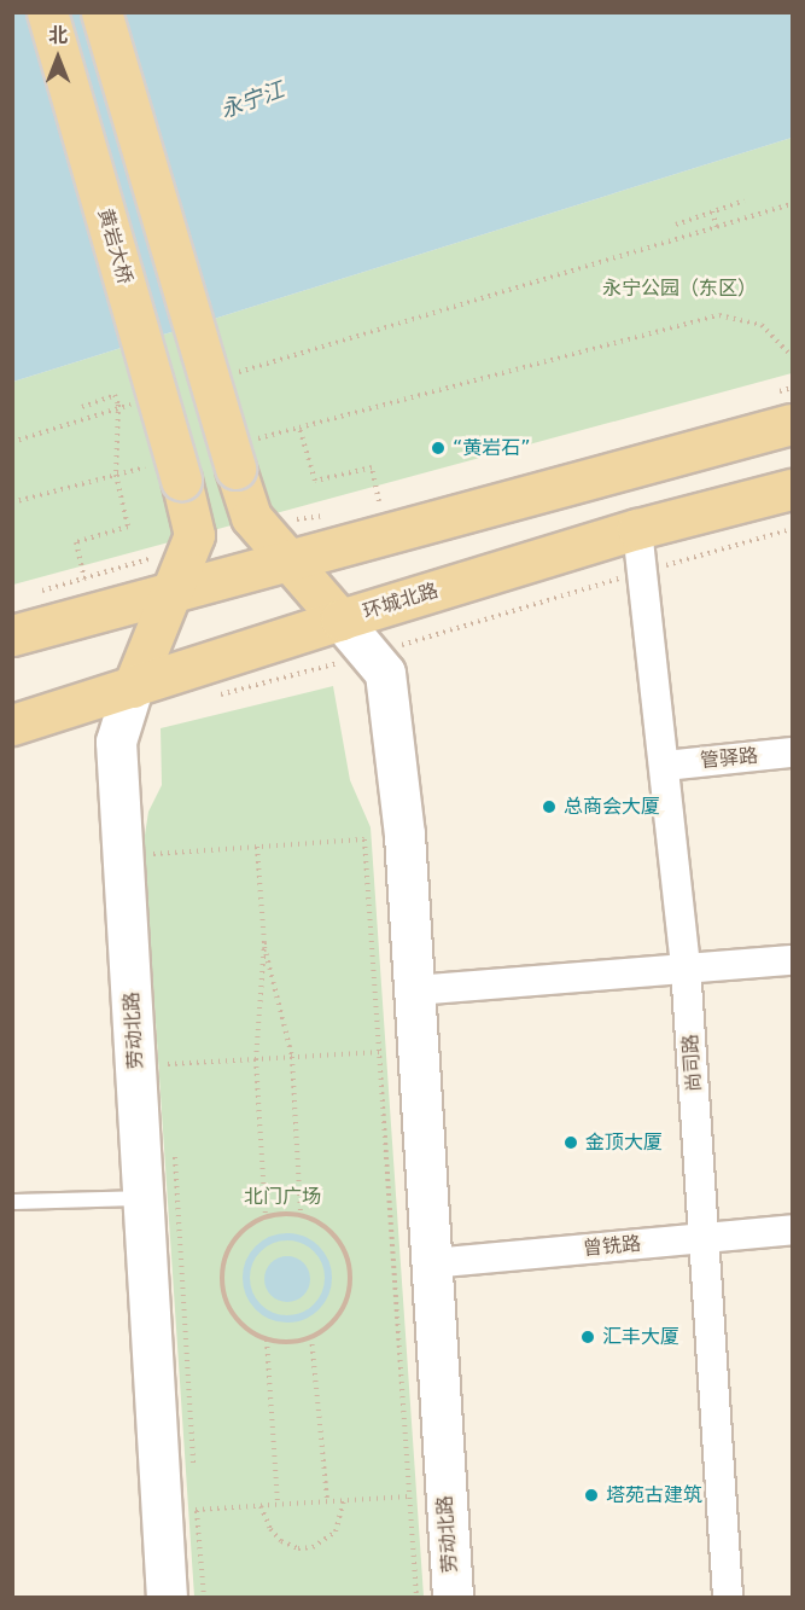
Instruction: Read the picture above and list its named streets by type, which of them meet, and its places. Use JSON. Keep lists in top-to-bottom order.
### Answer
{
  "streets": {
    "main road": ["黄岩大桥", "环城北路", "劳动北路"],
    "street": ["管驿路", "尚司路", "曾铣路"]
  },
  "crossings": [
    ["黄岩大桥", "劳动北路"],
    ["环城北路", "劳动北路"],
    ["环城北路", "尚司路"],
    ["管驿路", "尚司路"],
    ["劳动北路", "曾铣路"],
    ["尚司路", "曾铣路"]
  ],
  "water": ["永宁江"],
  "parks": ["永宁公园（东区）", "北门广场"],
  "places": [
    "“黄岩石”",
    "总商会大厦",
    "金顶大厦",
    "汇丰大厦",
    "塔苑古建筑"
  ],
  "north": "top"
}
